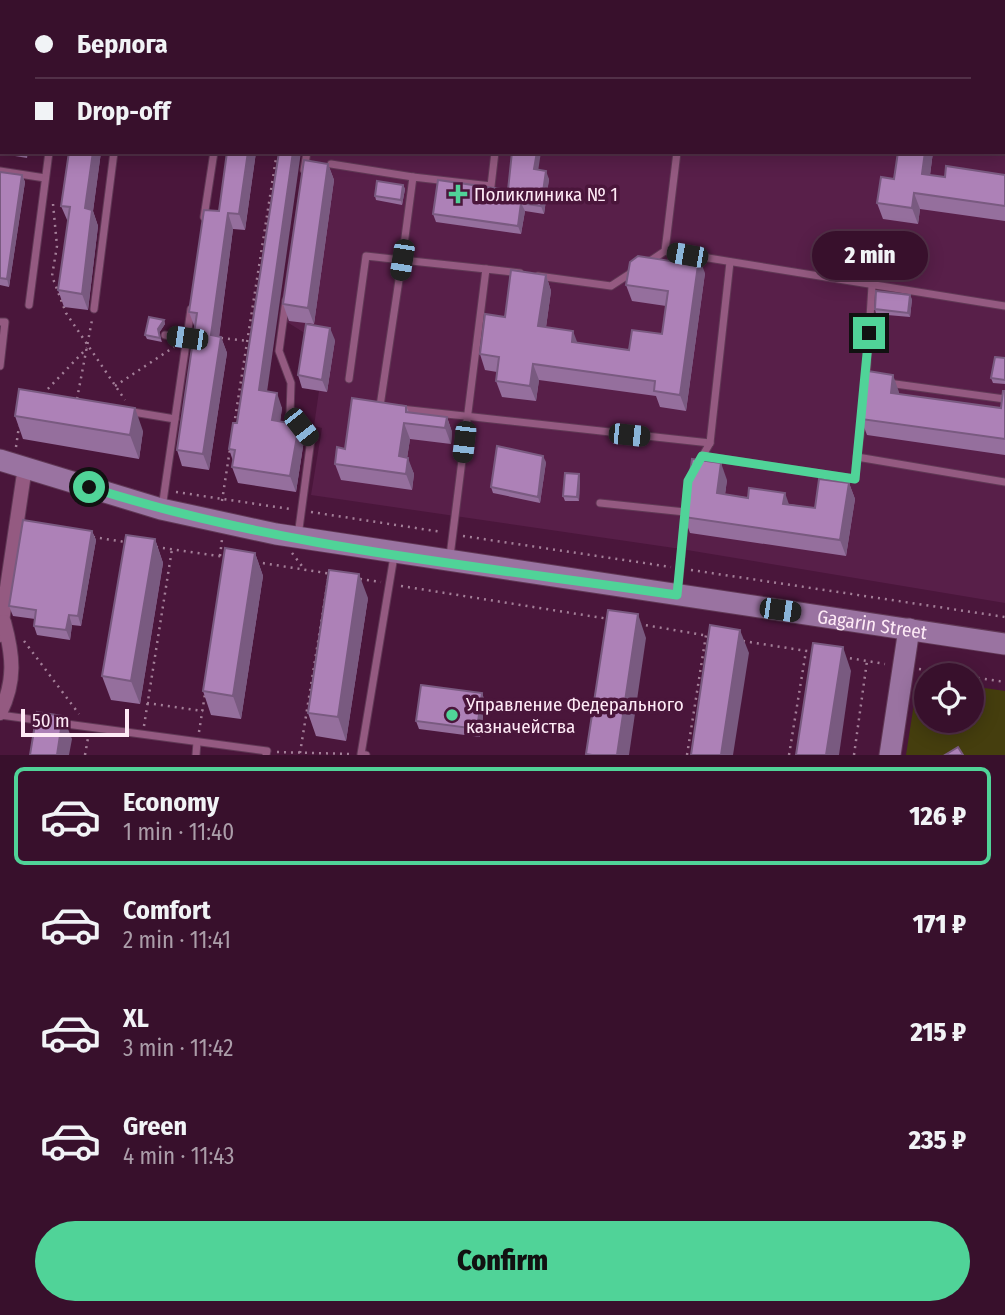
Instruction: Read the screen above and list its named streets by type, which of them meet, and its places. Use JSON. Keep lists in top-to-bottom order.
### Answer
{
  "streets": {
    "street": ["Gagarin Street"]
  },
  "places": {
    "health": ["Поликлиника № 1"],
    "other": ["Управление Федерального казначейства"]
  },
  "scale_bar": "50 m",
  "page": {
    "banner": ["Берлога", "Drop-off"],
    "bubble": "2 min",
    "scale": "50 m",
    "list": [
      {
        "name": "Economy",
        "note": "1 min · 11:40",
        "value": "126 ₽"
      },
      {
        "name": "Comfort",
        "note": "2 min · 11:41",
        "value": "171 ₽"
      },
      {
        "name": "XL",
        "note": "3 min · 11:42",
        "value": "215 ₽"
      },
      {
        "name": "Green",
        "note": "4 min · 11:43",
        "value": "235 ₽"
      }
    ],
    "buttons": "Confirm"
  }
}
